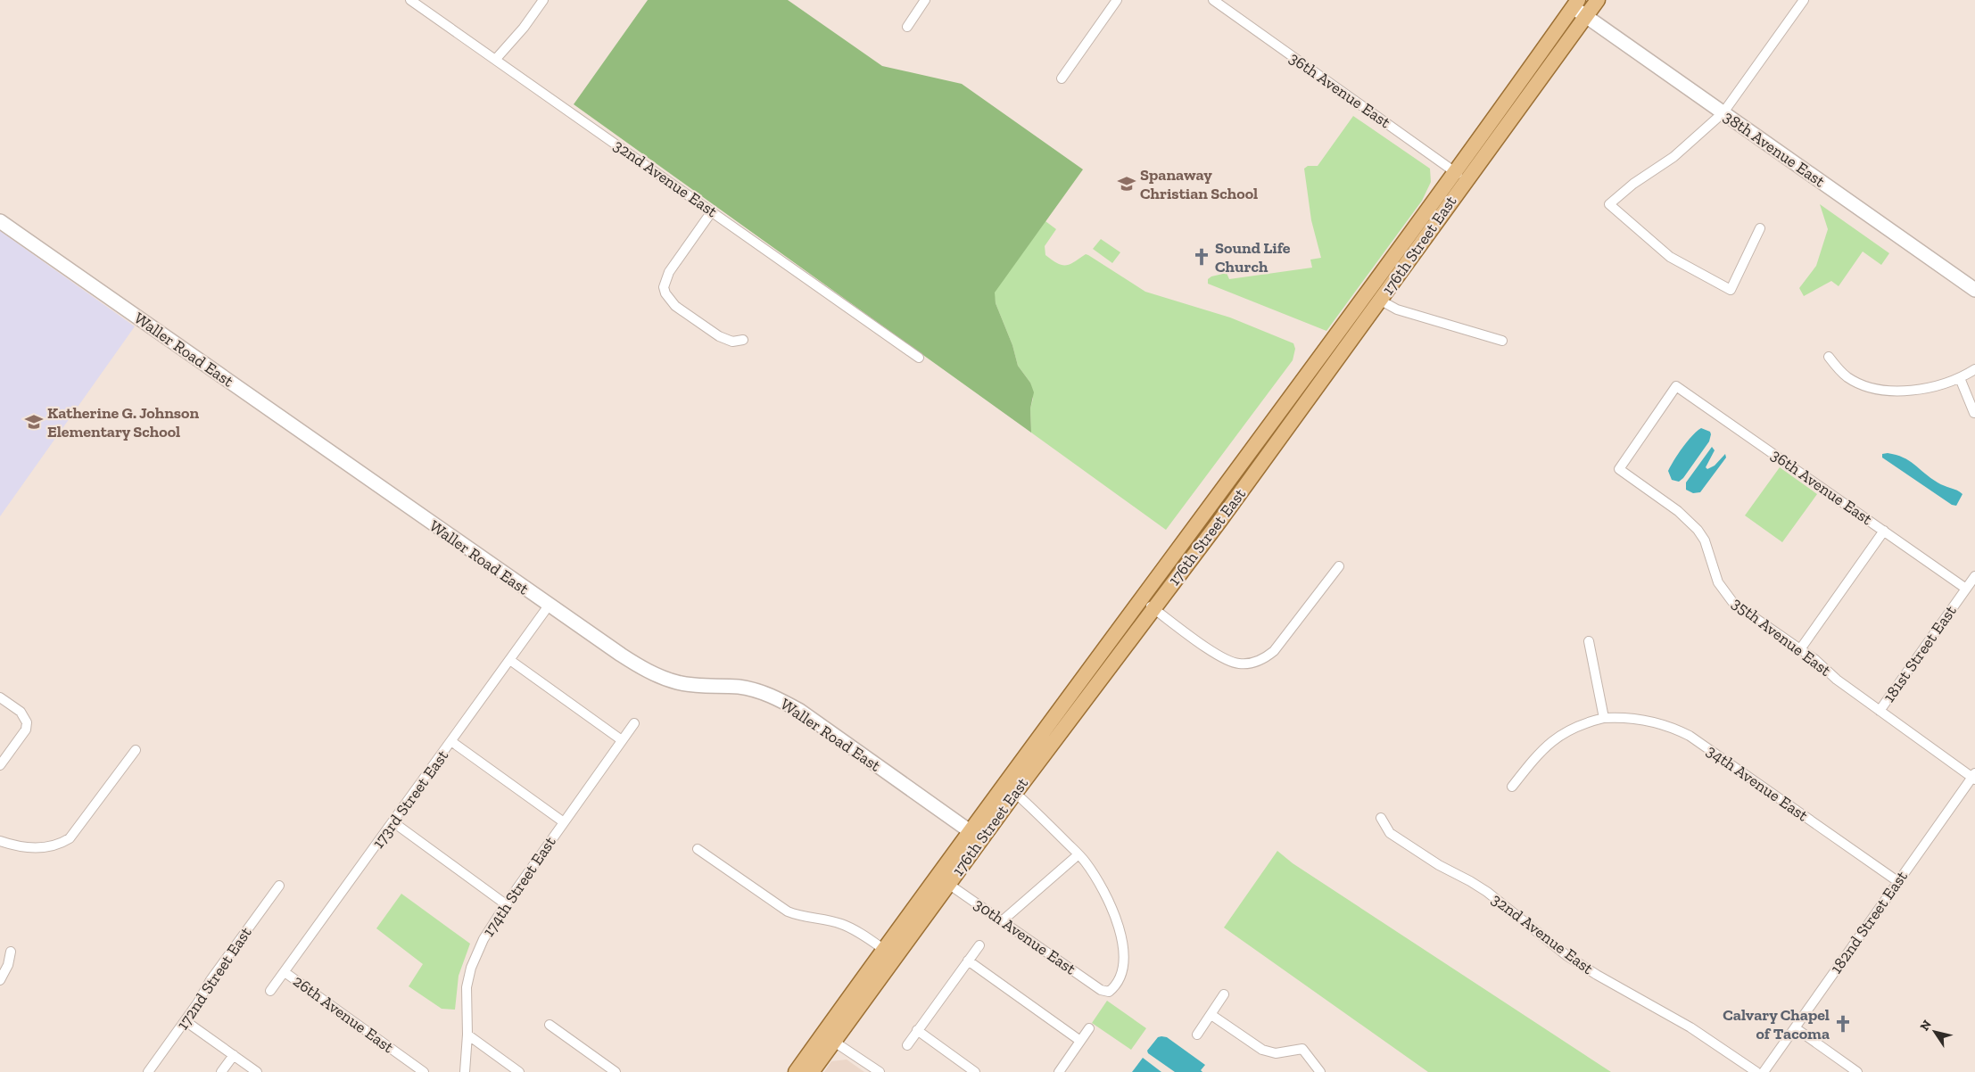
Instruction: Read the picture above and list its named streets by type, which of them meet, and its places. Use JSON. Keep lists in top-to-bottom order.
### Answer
{
  "streets": {
    "main road": ["176th Street East"],
    "street": [
      "36th Avenue East",
      "38th Avenue East",
      "32nd Avenue East",
      "Waller Road East",
      "35th Avenue East",
      "181st Street East",
      "34th Avenue East",
      "173rd Street East",
      "174th Street East",
      "182nd Street East",
      "30th Avenue East",
      "172nd Street East",
      "26th Avenue East"
    ]
  },
  "crossings": [
    ["36th Avenue East", "176th Street East"],
    ["36th Avenue East", "35th Avenue East"],
    ["36th Avenue East", "181st Street East"],
    ["38th Avenue East", "176th Street East"],
    ["176th Street East", "Waller Road East"],
    ["176th Street East", "30th Avenue East"],
    ["Waller Road East", "173rd Street East"],
    ["35th Avenue East", "181st Street East"],
    ["35th Avenue East", "182nd Street East"],
    ["34th Avenue East", "182nd Street East"],
    ["173rd Street East", "26th Avenue East"]
  ],
  "places": {
    "school or university": ["Spanaway Christian School", "Katherine G. Johnson Elementary School"],
    "church": ["Sound Life Church", "Calvary Chapel of Tacoma"]
  },
  "north": "top left"
}
